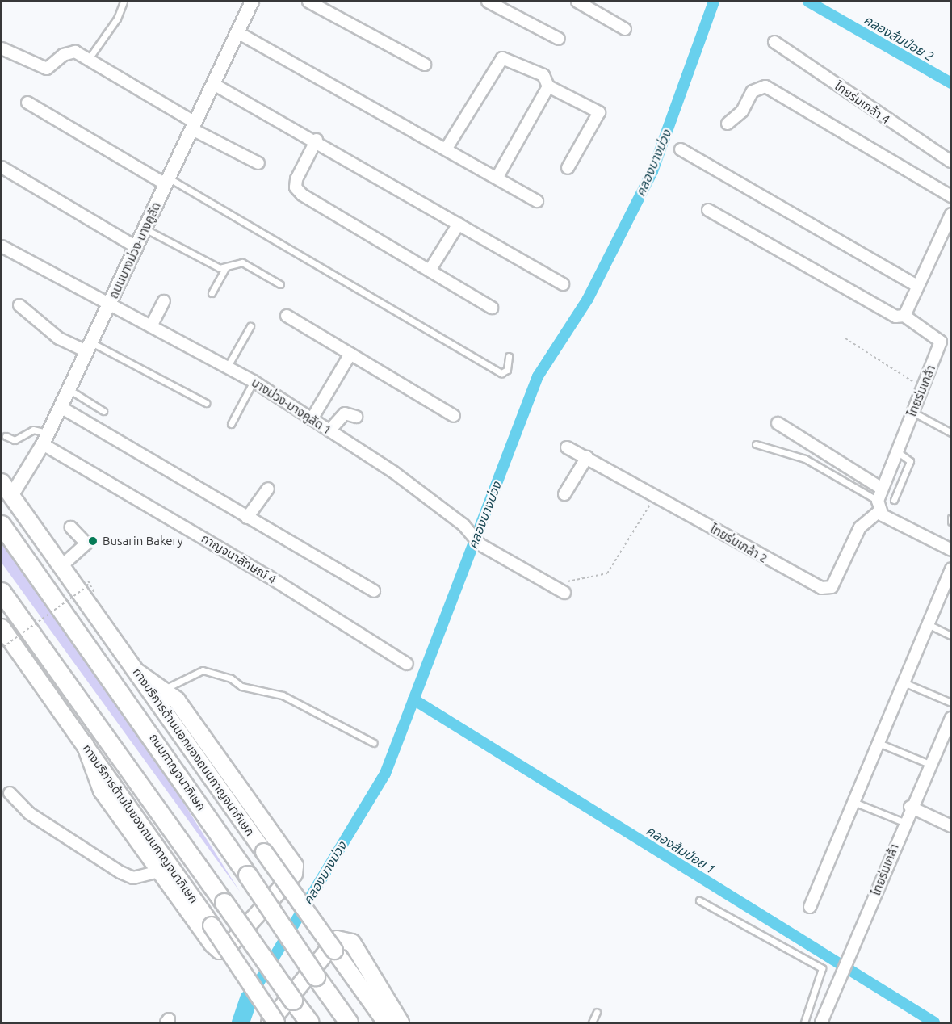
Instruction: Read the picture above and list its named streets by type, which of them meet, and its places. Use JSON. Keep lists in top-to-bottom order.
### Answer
{
  "streets": {
    "highway": ["ถนนกาญจนาภิเษก"],
    "main road": ["ทางบริการด้านนอกของถนนกาญจนาภิเษก", "ทางบริการด้านในของถนนกาญจนาภิเษก"],
    "street": [
      "ไทยร่มเกล้า 4",
      "ถนนบางม่วง-บางคูลัด",
      "ไทยร่มเกล้า",
      "บางม่วง-บางคูลัด 1",
      "ไทยร่มเกล้า 2",
      "กาญจนาลักษณ์ 4"
    ]
  },
  "crossings": [
    ["ถนนบางม่วง-บางคูลัด", "บางม่วง-บางคูลัด 1"],
    ["ถนนบางม่วง-บางคูลัด", "กาญจนาลักษณ์ 4"],
    ["ถนนบางม่วง-บางคูลัด", "ทางบริการด้านนอกของถนนกาญจนาภิเษก"],
    ["ไทยร่มเกล้า", "ไทยร่มเกล้า 2"]
  ],
  "water": ["คลองส้มป่อย 2", "คลองบางม่วง", "คลองส้มป่อย 1"],
  "places": ["Busarin Bakery"]
}
